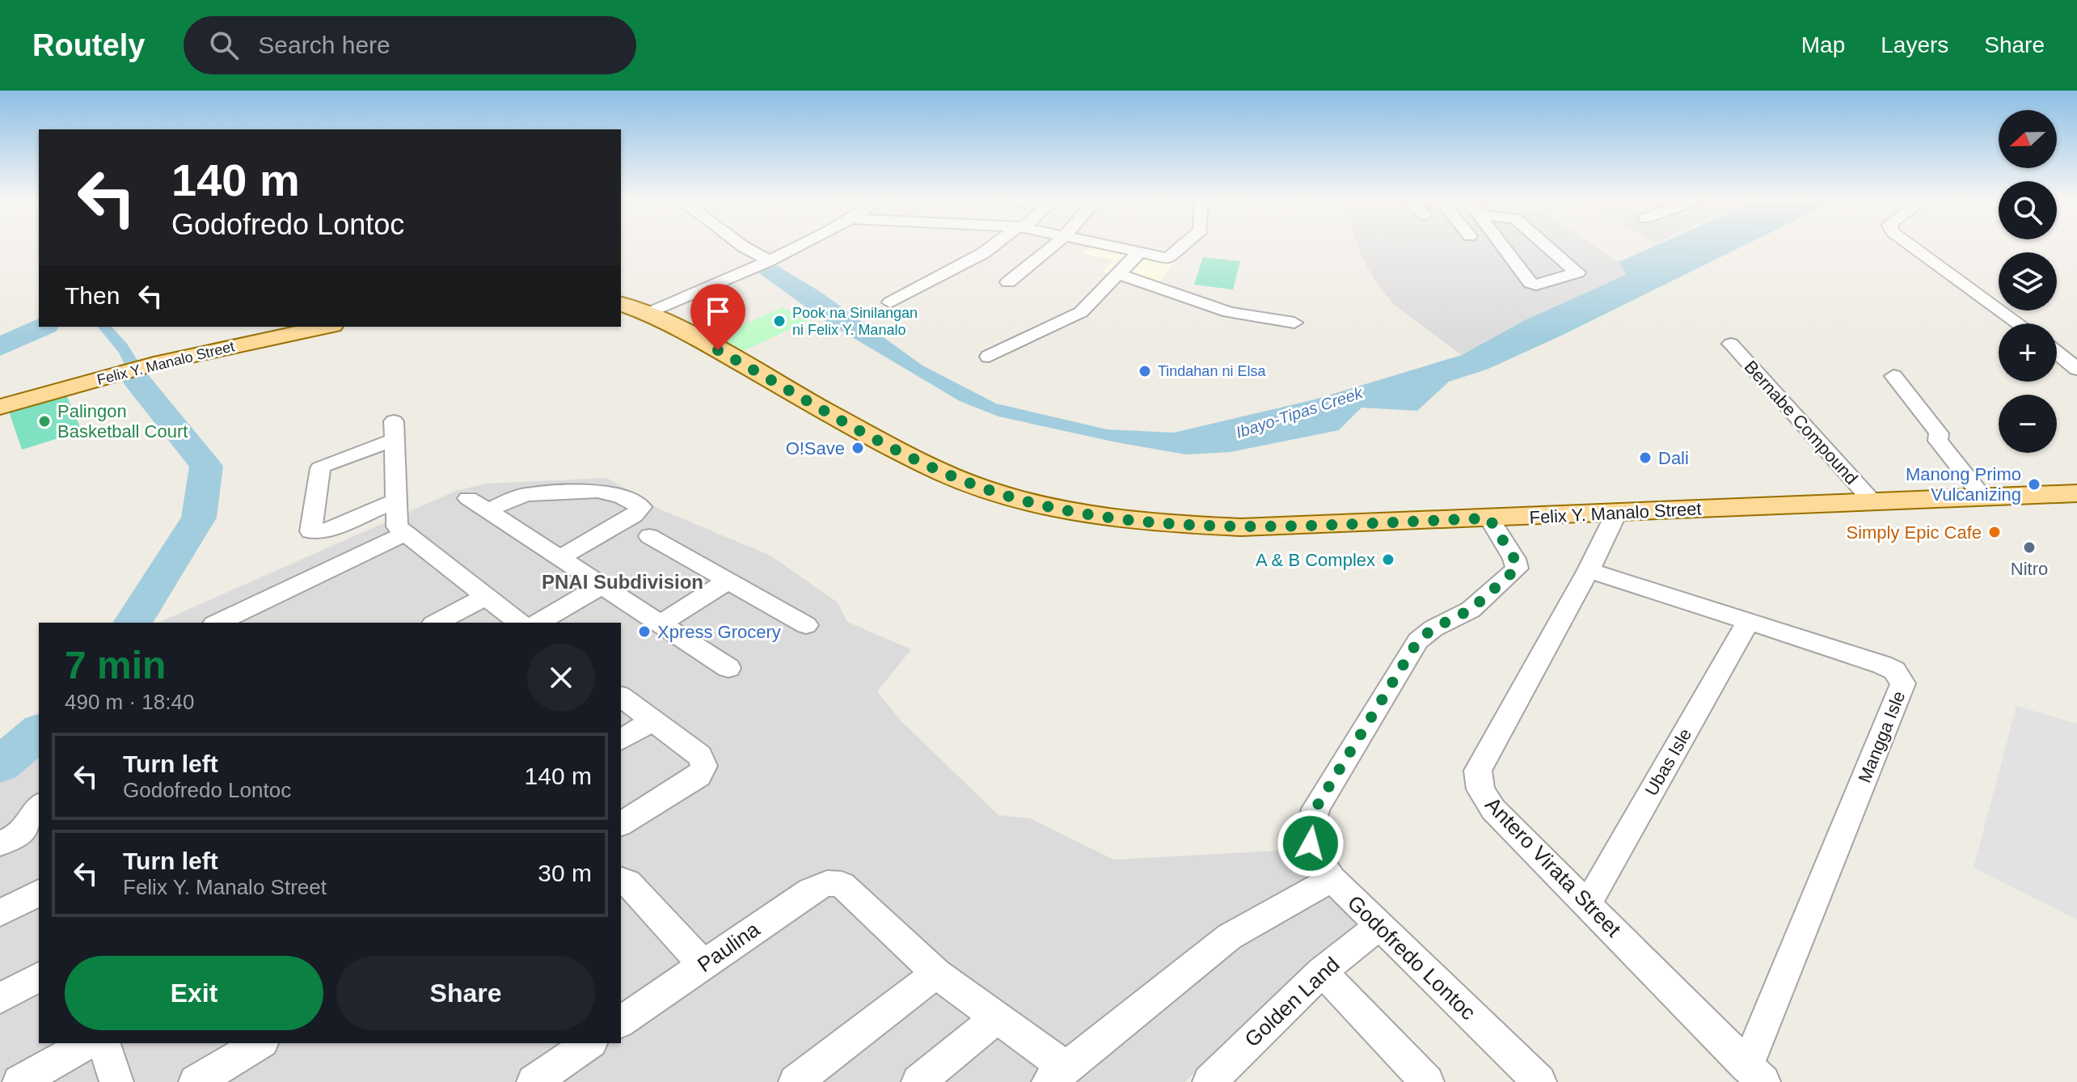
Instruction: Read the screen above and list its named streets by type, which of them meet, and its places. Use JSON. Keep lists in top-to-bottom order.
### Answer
{
  "streets": {
    "main road": ["Felix Y. Manalo Street"],
    "street": [
      "Bernabe Compound",
      "Mangga Isle",
      "Ubas Isle",
      "Antero Virata Street",
      "Paulina",
      "Godofredo Lontoc",
      "Golden Land"
    ]
  },
  "crossings": [
    ["Felix Y. Manalo Street", "Bernabe Compound"],
    ["Felix Y. Manalo Street", "Antero Virata Street"],
    ["Felix Y. Manalo Street", "Godofredo Lontoc"],
    ["Mangga Isle", "Ubas Isle"],
    ["Mangga Isle", "Antero Virata Street"],
    ["Ubas Isle", "Antero Virata Street"],
    ["Godofredo Lontoc", "Golden Land"]
  ],
  "districts": ["PNAI Subdivision"],
  "water": ["Ibayo-Tipas Creek"],
  "places": [
    "Pook na Sinilangan ni Felix Y. Manalo",
    "Tindahan ni Elsa",
    "Palingon Basketball Court",
    "O!Save",
    "Dali",
    "Manong Primo Vulcanizing",
    "Simply Epic Cafe",
    "Nitro",
    "A & B Complex",
    "Xpress Grocery"
  ],
  "north": "left",
  "page": {
    "header": "Routely",
    "search": "Search here",
    "nav": ["Map", "Layers", "Share"],
    "map_buttons": ["+", "−"],
    "turn": ["140 m", "Godofredo Lontoc"],
    "then": "Then",
    "heading": ["7 min", "490 m · 18:40"],
    "list": [
      {
        "name": "Turn left",
        "note": "Godofredo Lontoc",
        "value": "140 m"
      },
      {
        "name": "Turn left",
        "note": "Felix Y. Manalo Street",
        "value": "30 m"
      }
    ],
    "buttons": ["Exit", "Share"]
  }
}
